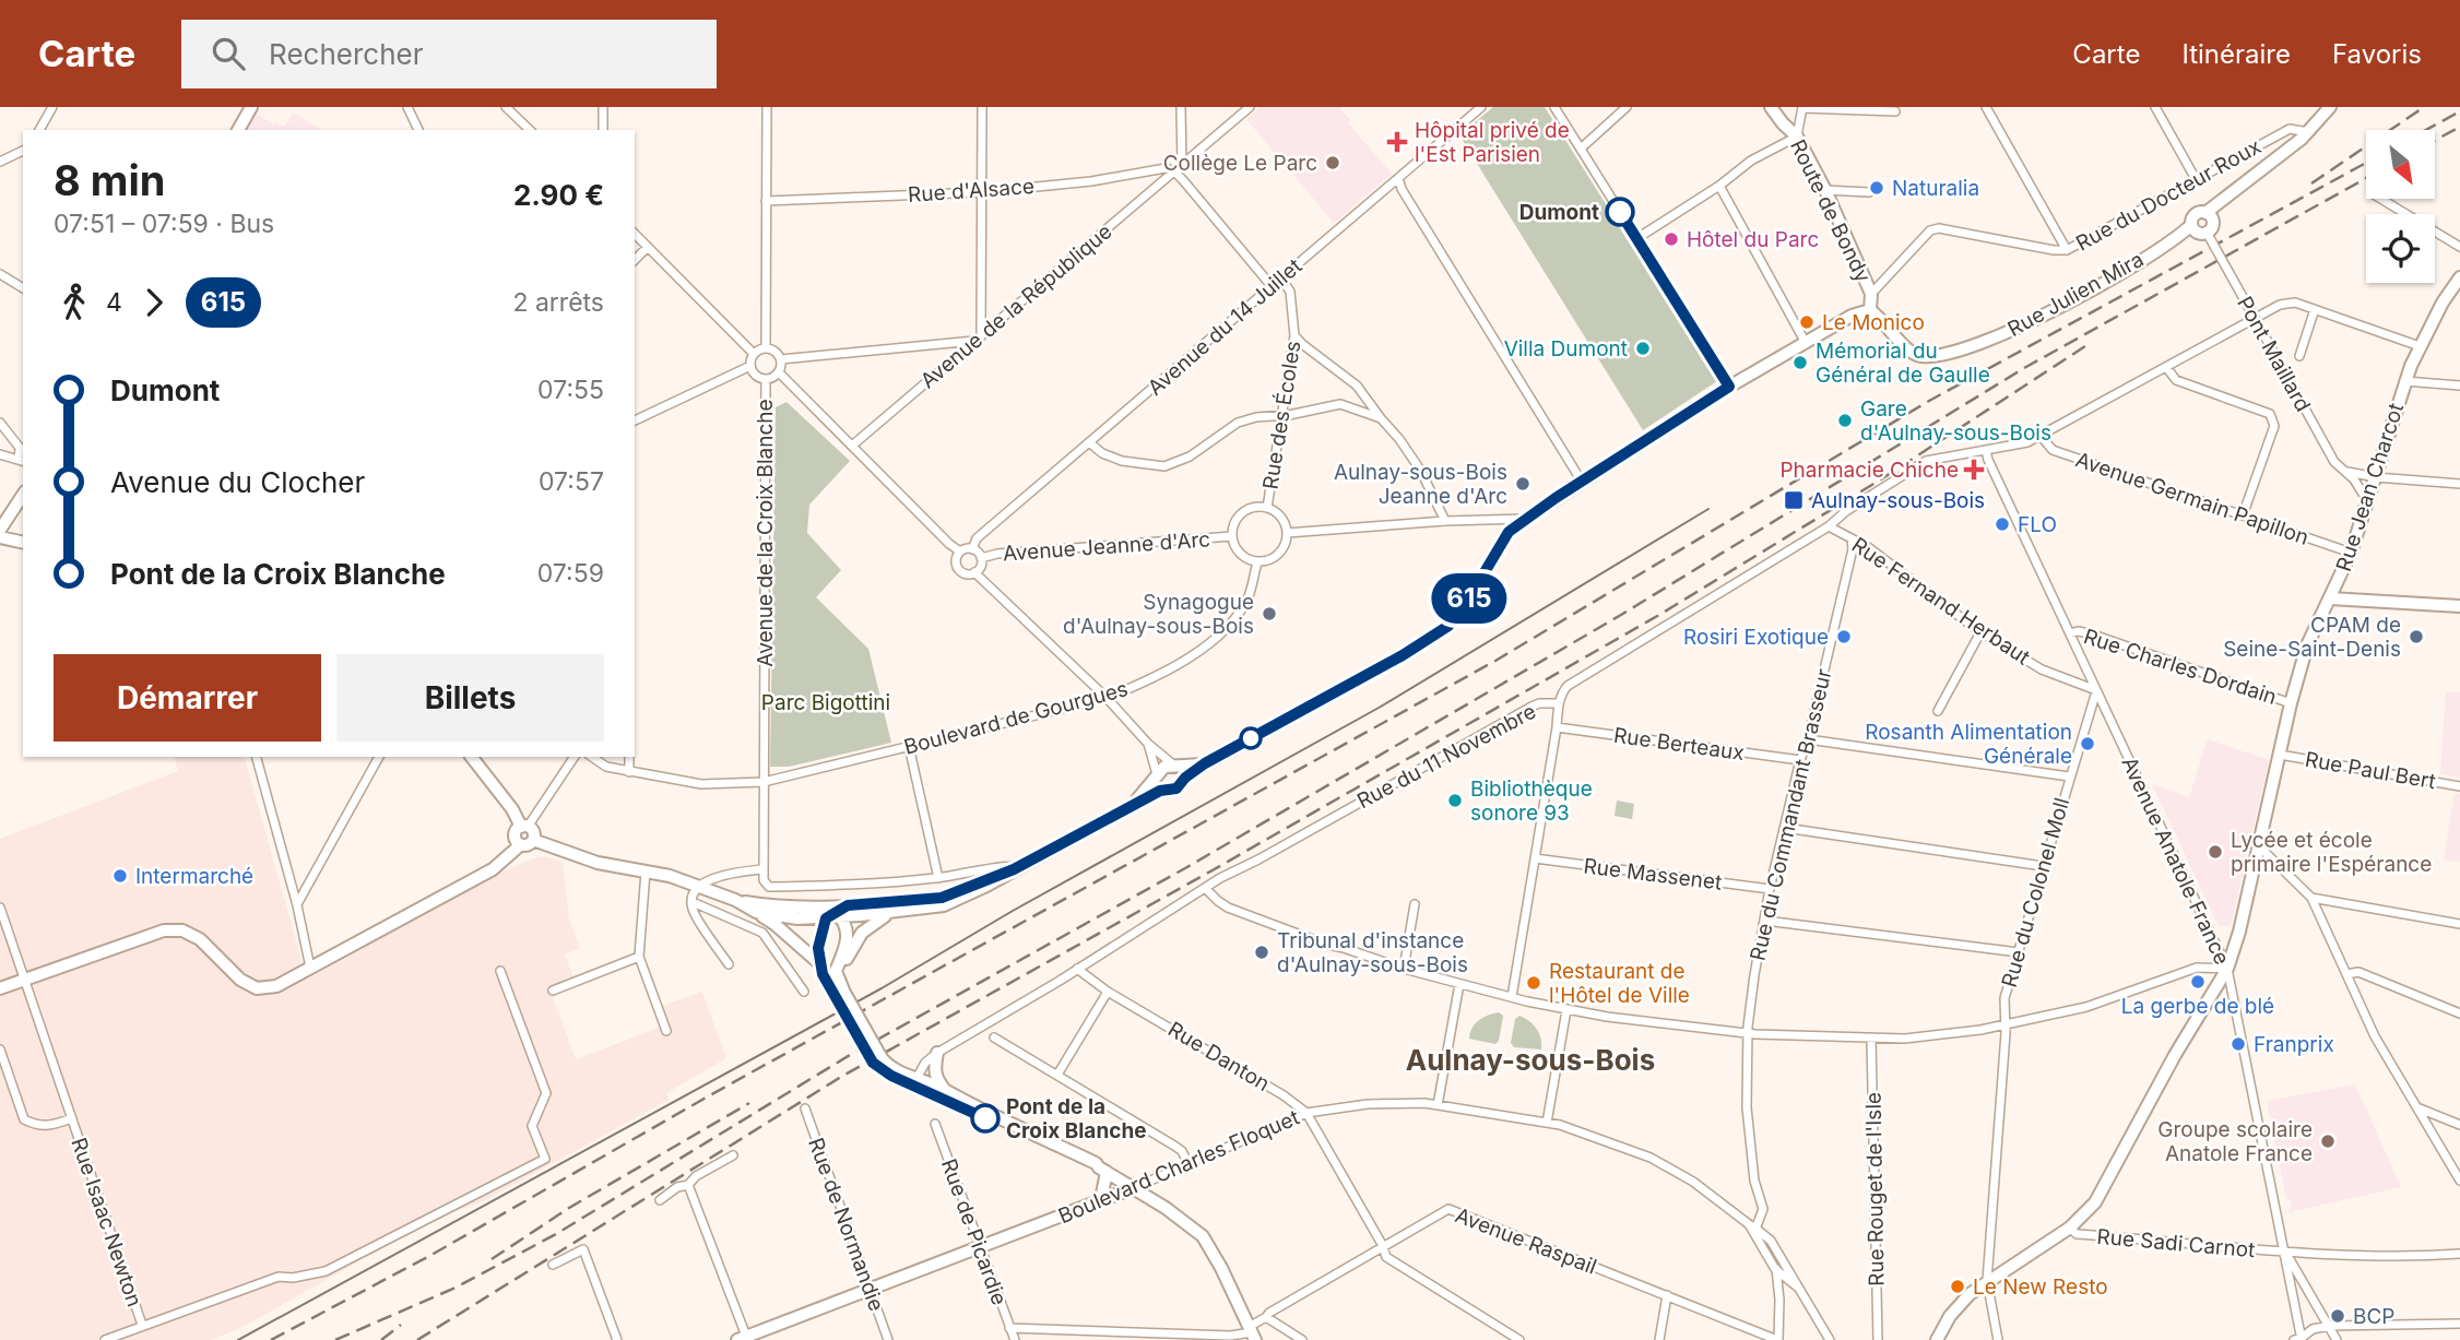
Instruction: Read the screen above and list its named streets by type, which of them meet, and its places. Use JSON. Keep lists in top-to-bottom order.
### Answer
{
  "streets": {
    "street": [
      "Rue d'Alsace",
      "Rue du Docteur Roux",
      "Route de Bondy",
      "Rue Julien Mira",
      "Avenue de la République",
      "Avenue du 14 Juillet",
      "Pont Maillard",
      "Rue des Écoles",
      "Rue Jean Charcot",
      "Avenue Germain Papillon",
      "Avenue de la Croix Blanche",
      "Avenue Jeanne d'Arc",
      "Rue Fernand Herbaut",
      "Rue Charles Dordain",
      "Boulevard de Gourgues",
      "Rue Berteaux",
      "Rue du 11 Novembre",
      "Rue Paul Bert",
      "Rue du Commandant Brasseur",
      "Avenue Anatole France",
      "Rue Massenet",
      "Rue du Colonel Moll",
      "Rue Danton",
      "Boulevard Charles Floquet",
      "Rue Rouget de l'Isle",
      "Rue Isaac Newton",
      "Rue de Normandie",
      "Rue de Picardie",
      "Avenue Raspail",
      "Rue Sadi Carnot"
    ]
  },
  "crossings": [
    ["Rue d'Alsace", "Avenue de la République"],
    ["Rue du Docteur Roux", "Route de Bondy"],
    ["Route de Bondy", "Rue Julien Mira"],
    ["Rue Julien Mira", "Pont Maillard"],
    ["Avenue du 14 Juillet", "Rue des Écoles"],
    ["Avenue du 14 Juillet", "Avenue Jeanne d'Arc"],
    ["Pont Maillard", "Rue Jean Charcot"],
    ["Rue des Écoles", "Avenue Jeanne d'Arc"],
    ["Rue des Écoles", "Boulevard de Gourgues"],
    ["Rue Jean Charcot", "Avenue Germain Papillon"],
    ["Rue Jean Charcot", "Rue Charles Dordain"],
    ["Rue Jean Charcot", "Rue du 11 Novembre"],
    ["Rue Jean Charcot", "Rue Paul Bert"],
    ["Rue Jean Charcot", "Avenue Anatole France"],
    ["Rue Jean Charcot", "Rue du Colonel Moll"],
    ["Rue Jean Charcot", "Rue Sadi Carnot"],
    ["Avenue Germain Papillon", "Rue du 11 Novembre"],
    ["Avenue de la Croix Blanche", "Boulevard de Gourgues"],
    ["Avenue Jeanne d'Arc", "Boulevard de Gourgues"],
    ["Rue Fernand Herbaut", "Rue du 11 Novembre"],
    ["Rue Fernand Herbaut", "Rue du Commandant Brasseur"],
    ["Rue Fernand Herbaut", "Avenue Anatole France"],
    ["Rue Fernand Herbaut", "Rue du Colonel Moll"],
    ["Rue Charles Dordain", "Avenue Anatole France"],
    ["Rue Berteaux", "Rue du Commandant Brasseur"],
    ["Rue du 11 Novembre", "Avenue Anatole France"],
    ["Rue du 11 Novembre", "Rue Danton"],
    ["Rue du Commandant Brasseur", "Rue Massenet"],
    ["Rue du Commandant Brasseur", "Boulevard Charles Floquet"],
    ["Avenue Anatole France", "Rue du Colonel Moll"],
    ["Avenue Anatole France", "Rue Sadi Carnot"],
    ["Rue Danton", "Boulevard Charles Floquet"],
    ["Rue Danton", "Avenue Raspail"],
    ["Boulevard Charles Floquet", "Rue de Normandie"],
    ["Boulevard Charles Floquet", "Rue de Picardie"]
  ],
  "districts": ["Aulnay-sous-Bois"],
  "parks": ["Parc Bigottini"],
  "places": {
    "health": ["Hôpital privé de l'Est Parisien", "Pharmacie Chiche"],
    "other": [
      "Collège Le Parc",
      "Naturalia",
      "Dumont",
      "Hôtel du Parc",
      "Le Monico",
      "Villa Dumont",
      "Mémorial du Général de Gaulle",
      "Gare d'Aulnay-sous-Bois",
      "Aulnay-sous-Bois Jeanne d'Arc",
      "FLO",
      "Synagogue d'Aulnay-sous-Bois",
      "Rosiri Exotique",
      "CPAM de Seine-Saint-Denis",
      "Rosanth Alimentation Générale",
      "Bibliothèque sonore 93",
      "Lycée et école primaire l'Espérance",
      "Intermarché",
      "Tribunal d'instance d'Aulnay-sous-Bois",
      "La gerbe de blé",
      "Restaurant de l'Hôtel de Ville",
      "Franprix",
      "Pont de la Croix Blanche",
      "Groupe scolaire Anatole France",
      "Le New Resto",
      "BCP"
    ],
    "transit": ["Aulnay-sous-Bois"]
  },
  "lines": ["bus line 615"],
  "north": "bottom right",
  "page": {
    "header": "Carte",
    "search": "Rechercher",
    "nav": ["Carte", "Itinéraire", "Favoris"],
    "on_map": "615",
    "heading": ["8 min", "07:51 – 07:59 · Bus", "2.90 €"],
    "legs": ["4", "615", "2 arrêts"],
    "list": [
      {
        "name": "Dumont",
        "value": "07:55"
      },
      {
        "name": "Avenue du Clocher",
        "value": "07:57"
      },
      {
        "name": "Pont de la Croix Blanche",
        "value": "07:59"
      }
    ],
    "buttons": ["Démarrer", "Billets"]
  }
}
